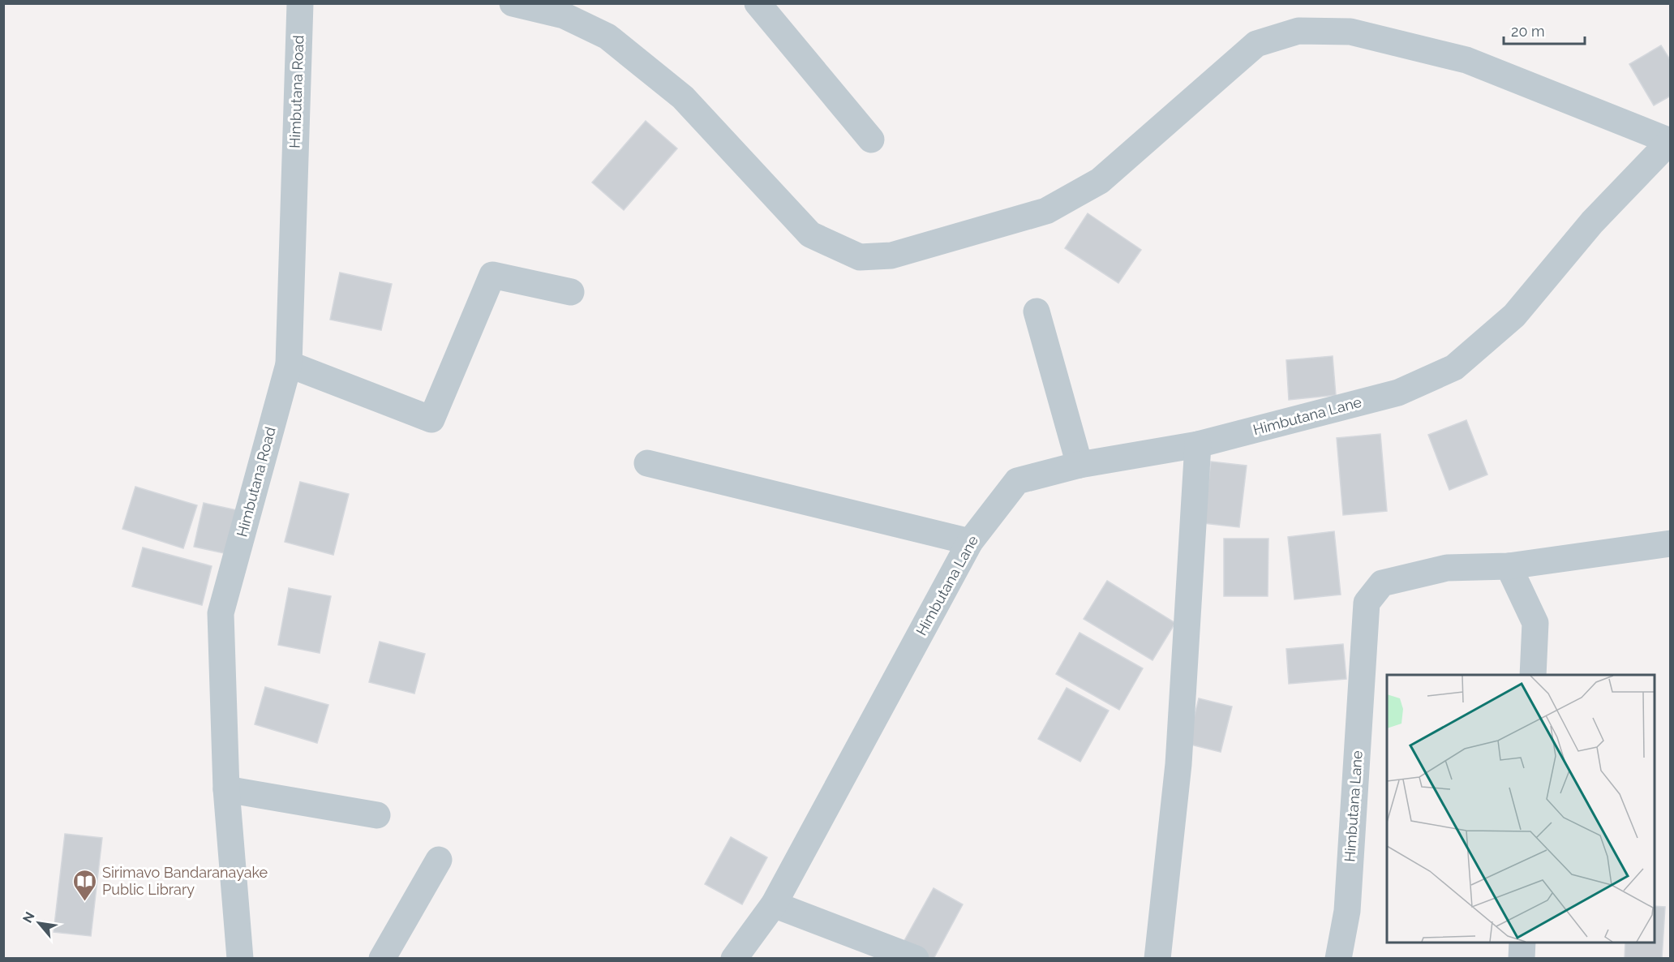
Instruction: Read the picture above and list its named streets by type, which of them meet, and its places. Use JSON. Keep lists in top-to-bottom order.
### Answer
{
  "streets": {
    "street": ["Himbutana Road", "Himbutana Lane"]
  },
  "places": {
    "library": ["Sirimavo Bandaranayake Public Library"]
  },
  "scale_bar": "20 m",
  "north": "top left"
}
